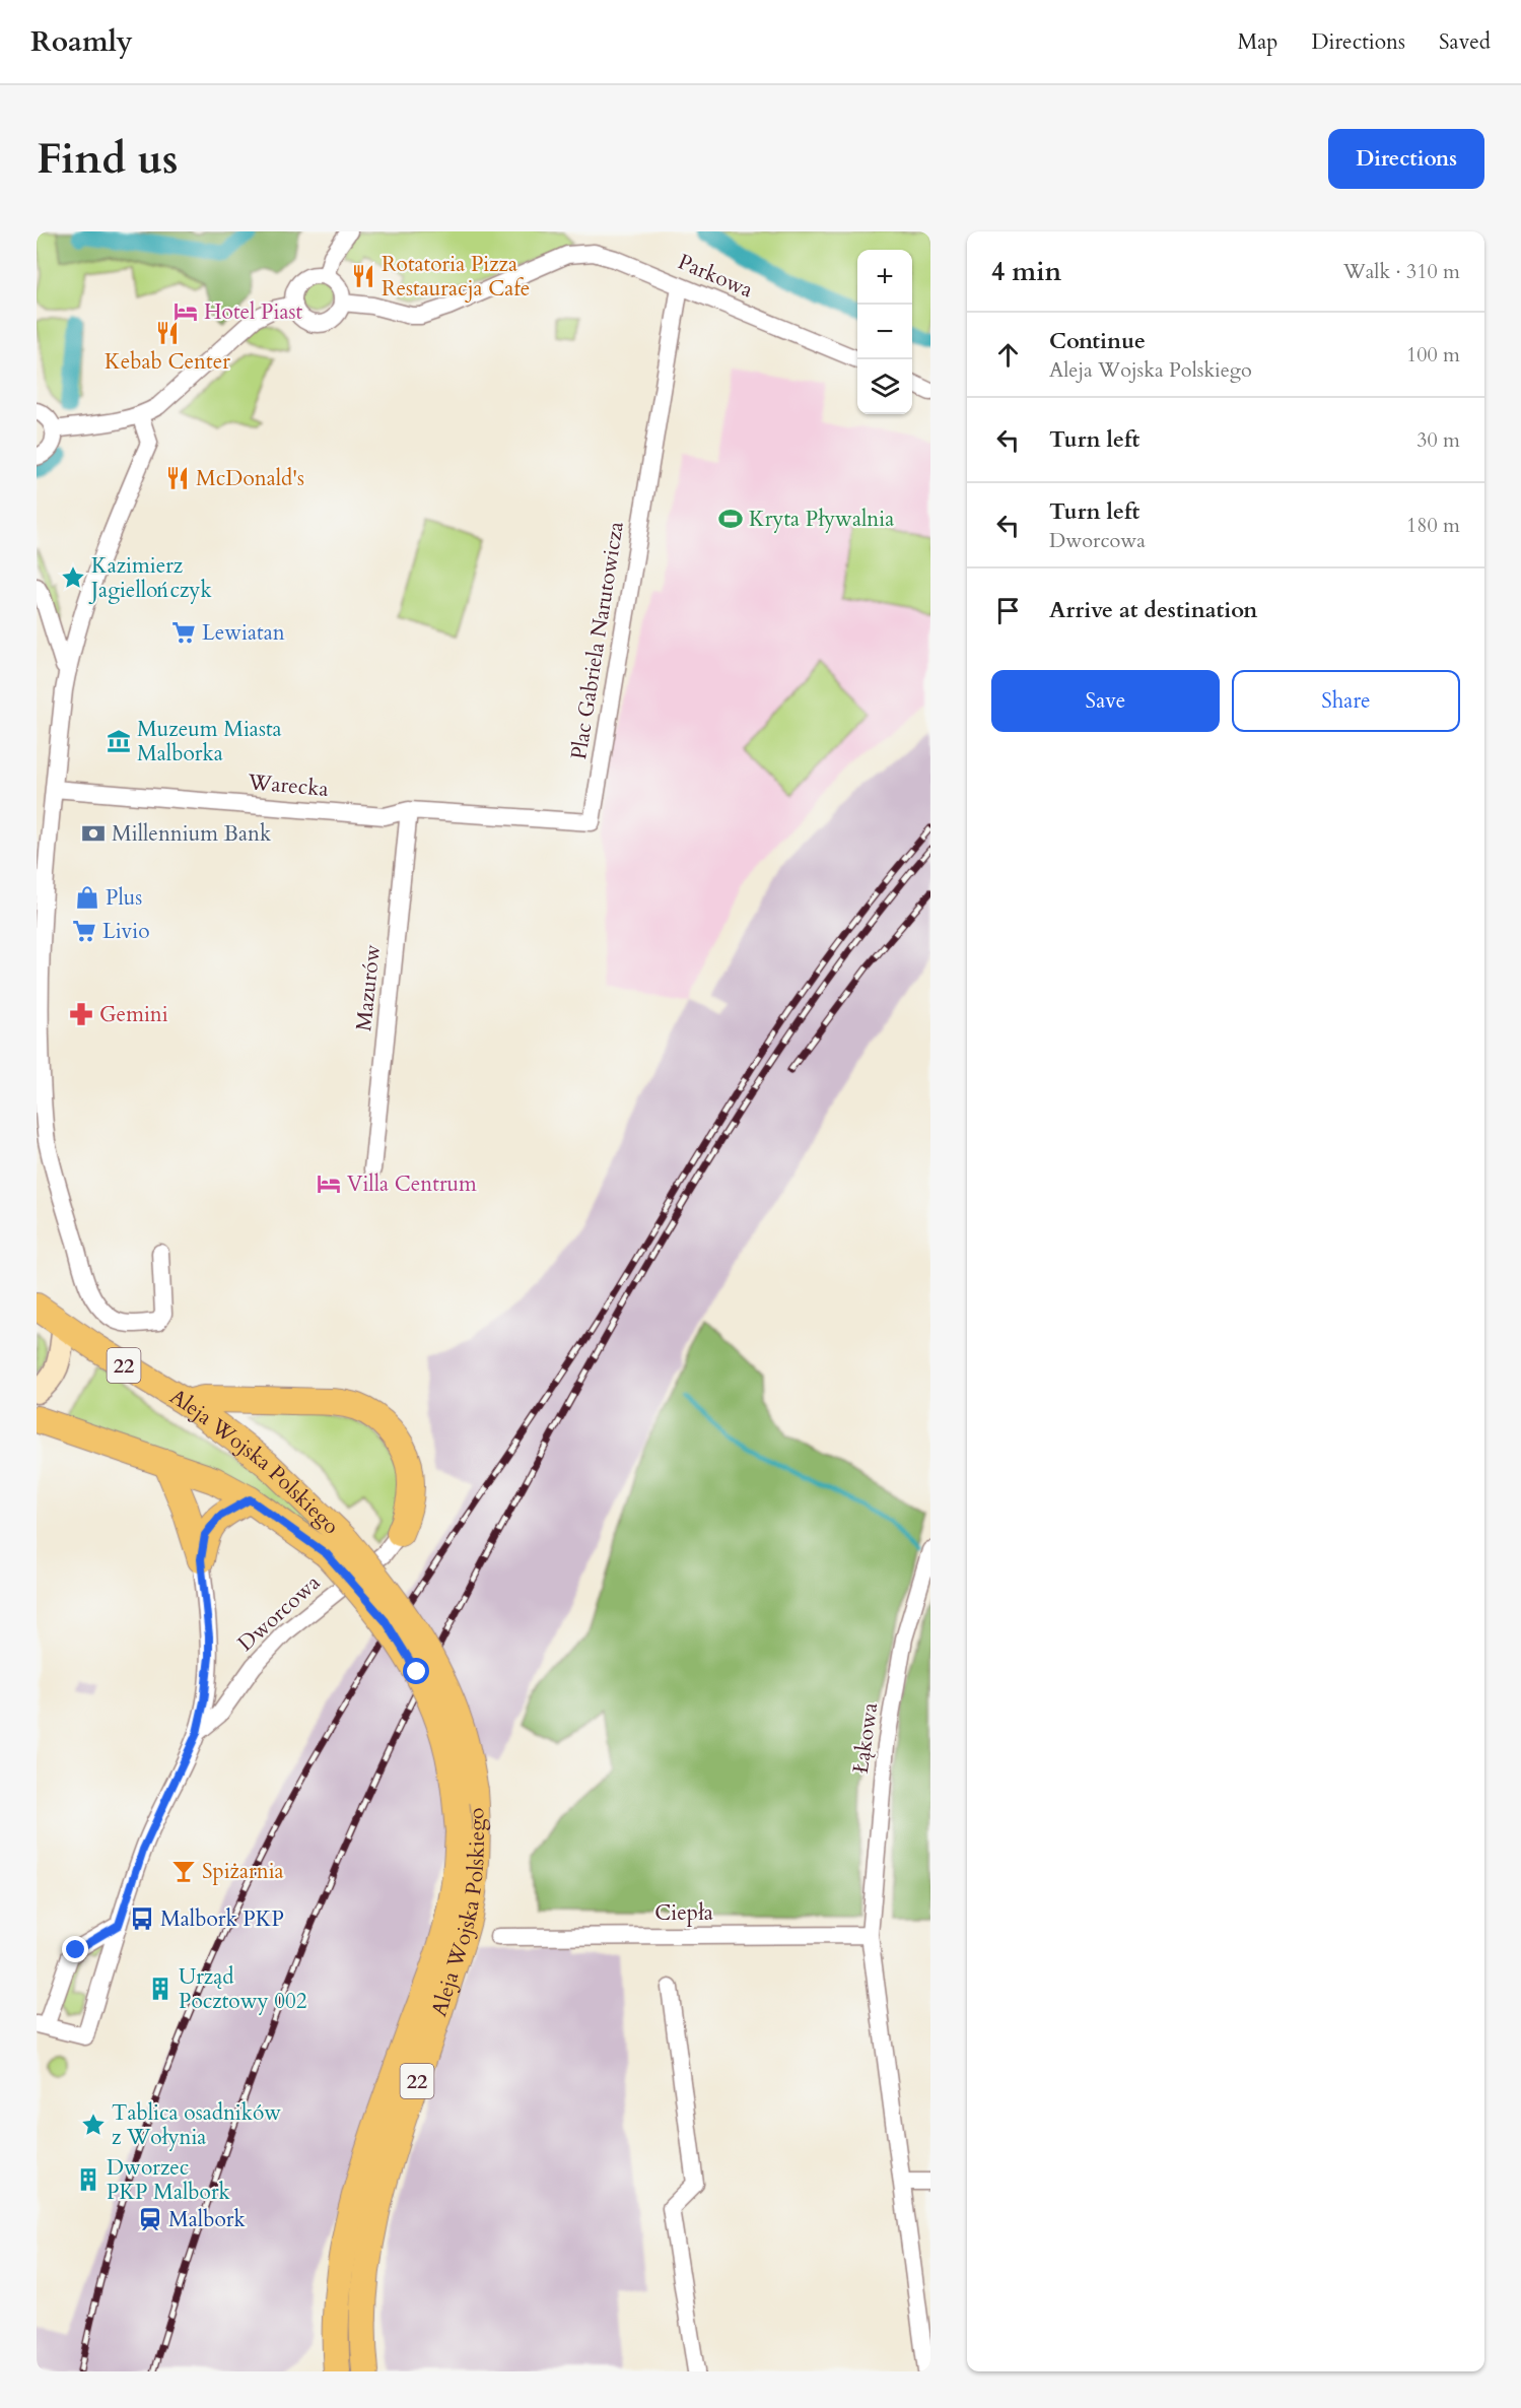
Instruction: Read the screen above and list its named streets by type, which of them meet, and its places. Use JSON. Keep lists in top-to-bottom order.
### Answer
{
  "streets": {
    "main road": ["22", "Aleja Wojska Polskiego"],
    "street": [
      "Parkowa",
      "Plac Gabriela Narutowicza",
      "Warecka",
      "Mazurów",
      "Dworcowa",
      "Łąkowa",
      "Ciepła"
    ]
  },
  "crossings": [
    ["Parkowa", "Plac Gabriela Narutowicza"],
    ["Plac Gabriela Narutowicza", "Warecka"],
    ["Plac Gabriela Narutowicza", "Mazurów"],
    ["Warecka", "Mazurów"],
    ["22", "Aleja Wojska Polskiego"],
    ["Łąkowa", "Ciepła"]
  ],
  "places": {
    "restaurant": ["Rotatoria Pizza Restauracja Cafe", "Kebab Center", "McDonald's"],
    "hotel": ["Hotel Piast", "Villa Centrum"],
    "sports": ["Kryta Pływalnia"],
    "place": ["Kazimierz Jagiellończyk", "Tablica osadników z Wołynia"],
    "supermarket": ["Lewiatan", "Livio"],
    "museum": ["Muzeum Miasta Malborka"],
    "bank": ["Millennium Bank"],
    "shop": ["Plus"],
    "pharmacy": ["Gemini"],
    "bar": ["Spiżarnia"],
    "bus stop": ["Malbork PKP"],
    "building": ["Urząd Pocztowy 002", "Dworzec PKP Malbork"],
    "station": ["Malbork"]
  },
  "page": {
    "header": "Roamly",
    "nav": ["Map", "Directions", "Saved"],
    "buttons": [
      "Directions",
      ["Save", "Share"]
    ],
    "title": "Find us",
    "heading": ["4 min", "Walk · 310 m"],
    "map_buttons": ["+", "−"],
    "list": [
      ["Continue", "Aleja Wojska Polskiego", "100 m"],
      ["Turn left", "30 m"],
      ["Turn left", "Dworcowa", "180 m"],
      "Arrive at destination"
    ]
  }
}
